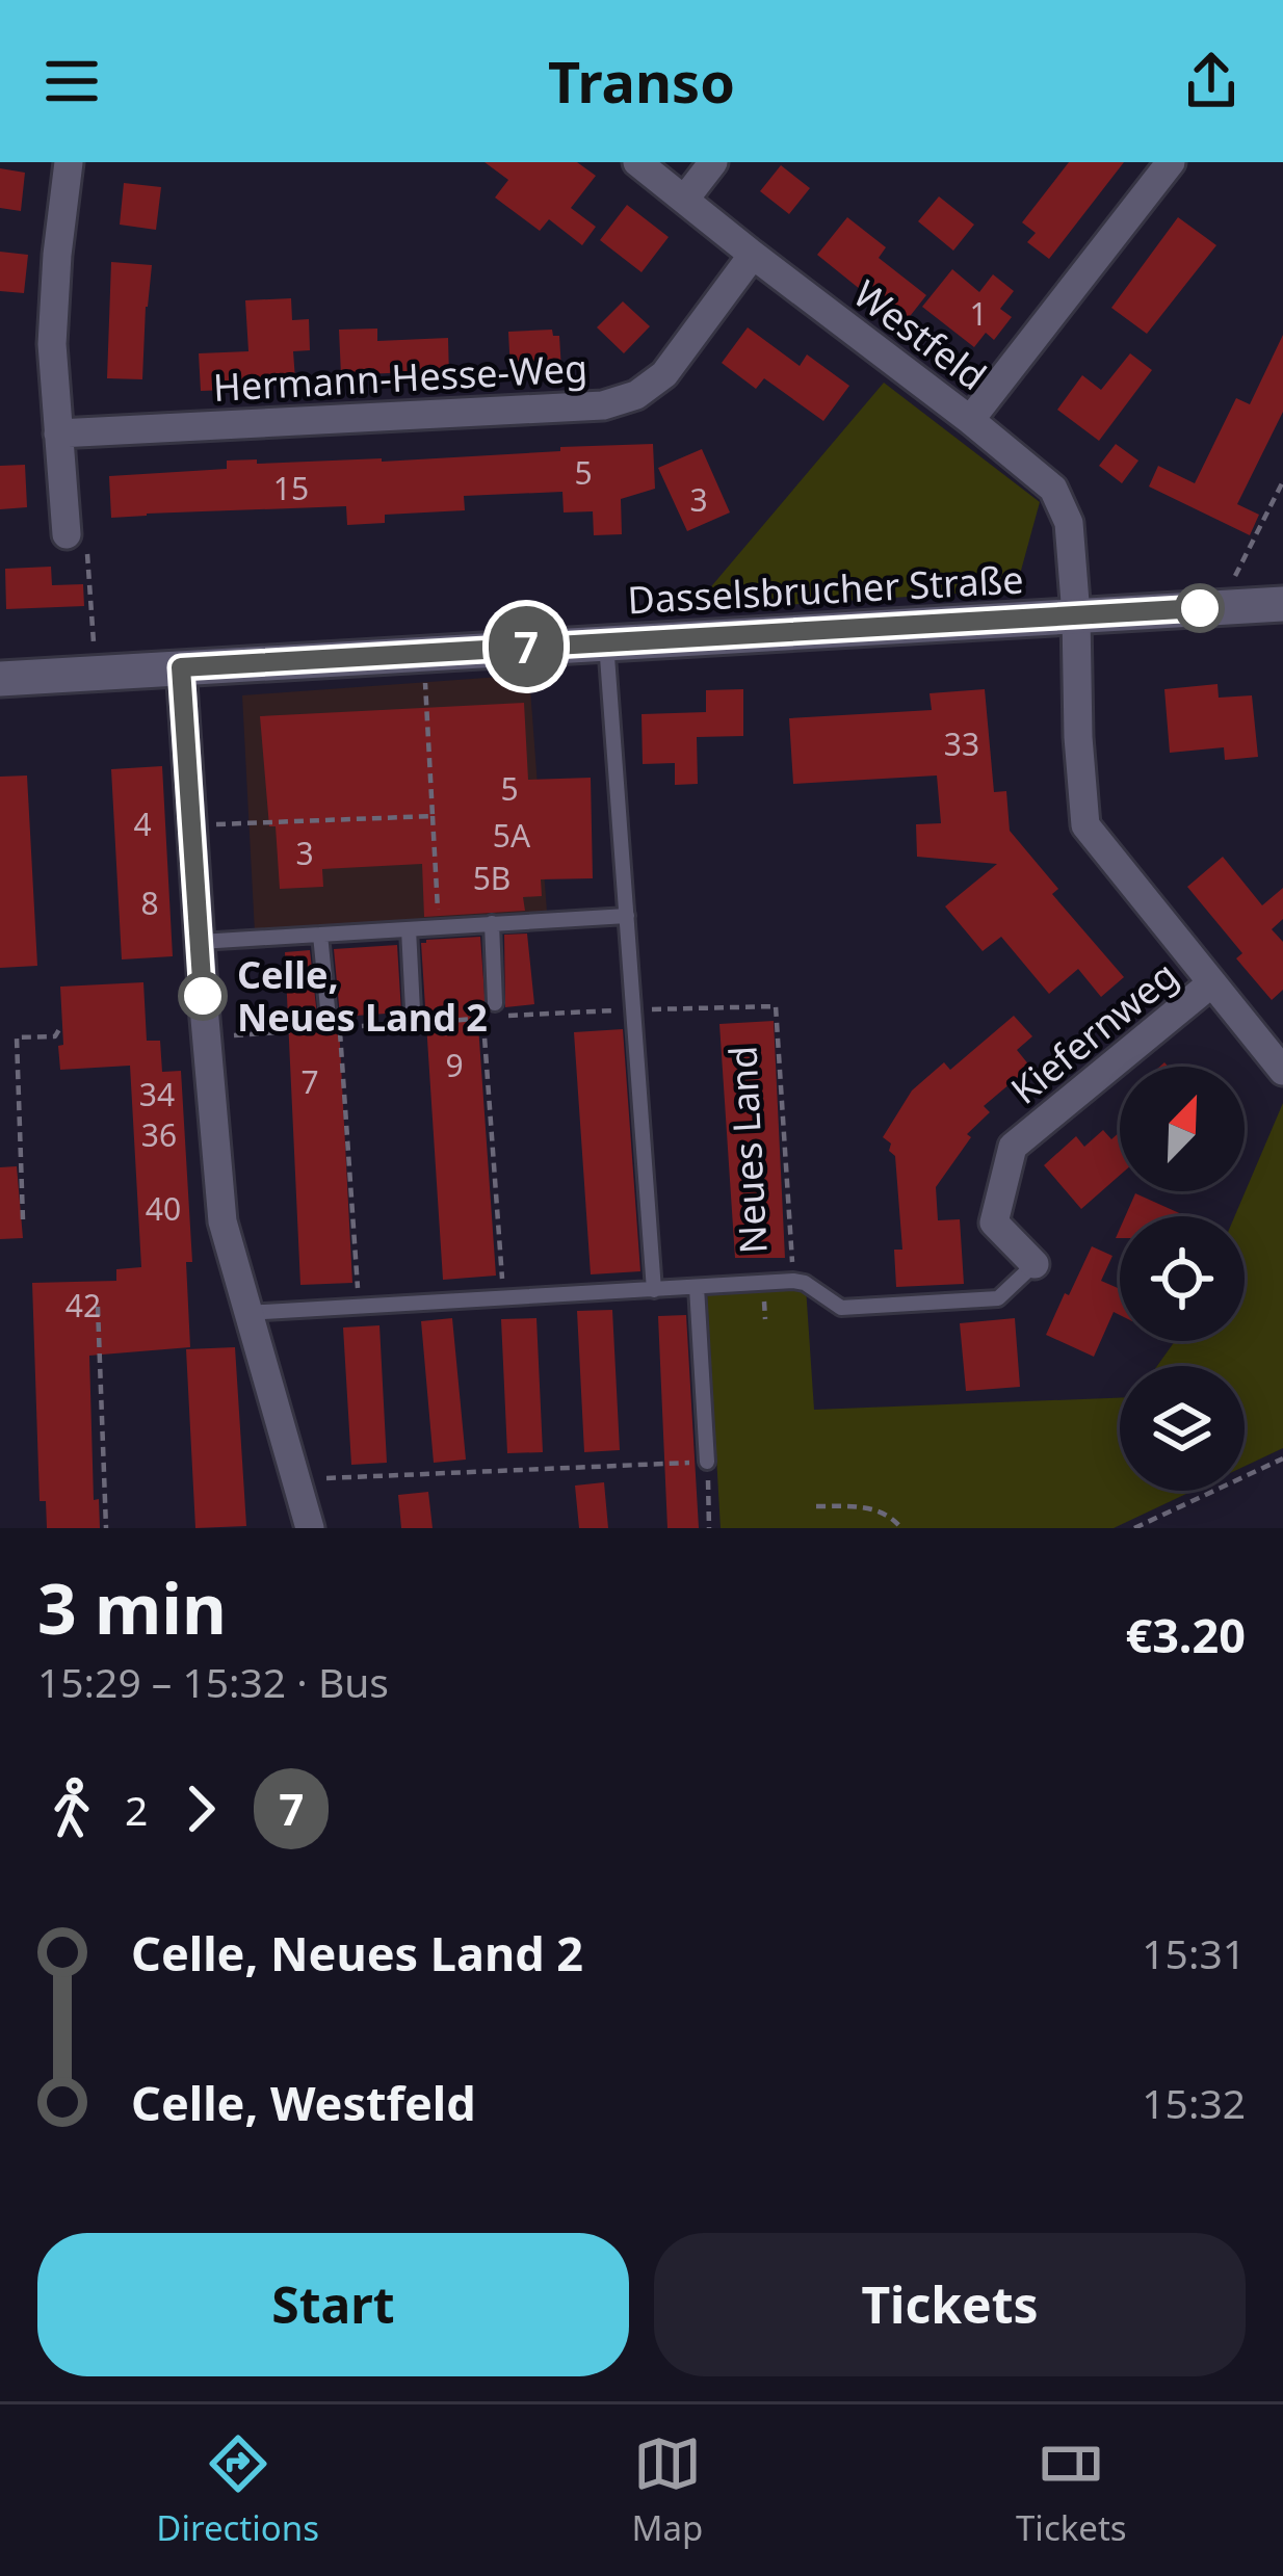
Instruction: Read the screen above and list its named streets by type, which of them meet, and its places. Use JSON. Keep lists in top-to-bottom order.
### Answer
{
  "streets": {
    "street": [
      "Westfeld",
      "Hermann-Hesse-Weg",
      "Dasselsbrucher Straße",
      "Kiefernweg"
    ],
    "lane": ["Neues Land"]
  },
  "crossings": [
    ["Westfeld", "Hermann-Hesse-Weg"],
    ["Westfeld", "Dasselsbrucher Straße"],
    ["Westfeld", "Kiefernweg"],
    ["Dasselsbrucher Straße", "Kiefernweg"],
    ["Kiefernweg", "Neues Land"]
  ],
  "places": ["Celle, Neues Land 2"],
  "lines": ["bus line 7"],
  "house_numbers": [
    "1",
    "5",
    "15",
    "3",
    "33",
    "5",
    "4",
    "5A",
    "3",
    "5B",
    "8",
    "9",
    "7",
    "34",
    "36",
    "40",
    "42"
  ],
  "north": "top right",
  "page": {
    "header": "Transo",
    "on_map": "7",
    "heading": ["3 min", "15:29 – 15:32 · Bus", "€3.20"],
    "legs": ["2", "7"],
    "list": [
      {
        "name": "Celle, Neues Land 2",
        "value": "15:31"
      },
      {
        "name": "Celle, Westfeld",
        "value": "15:32"
      }
    ],
    "buttons": ["Start", "Tickets"],
    "tabs": ["Directions", "Map", "Tickets"]
  }
}
